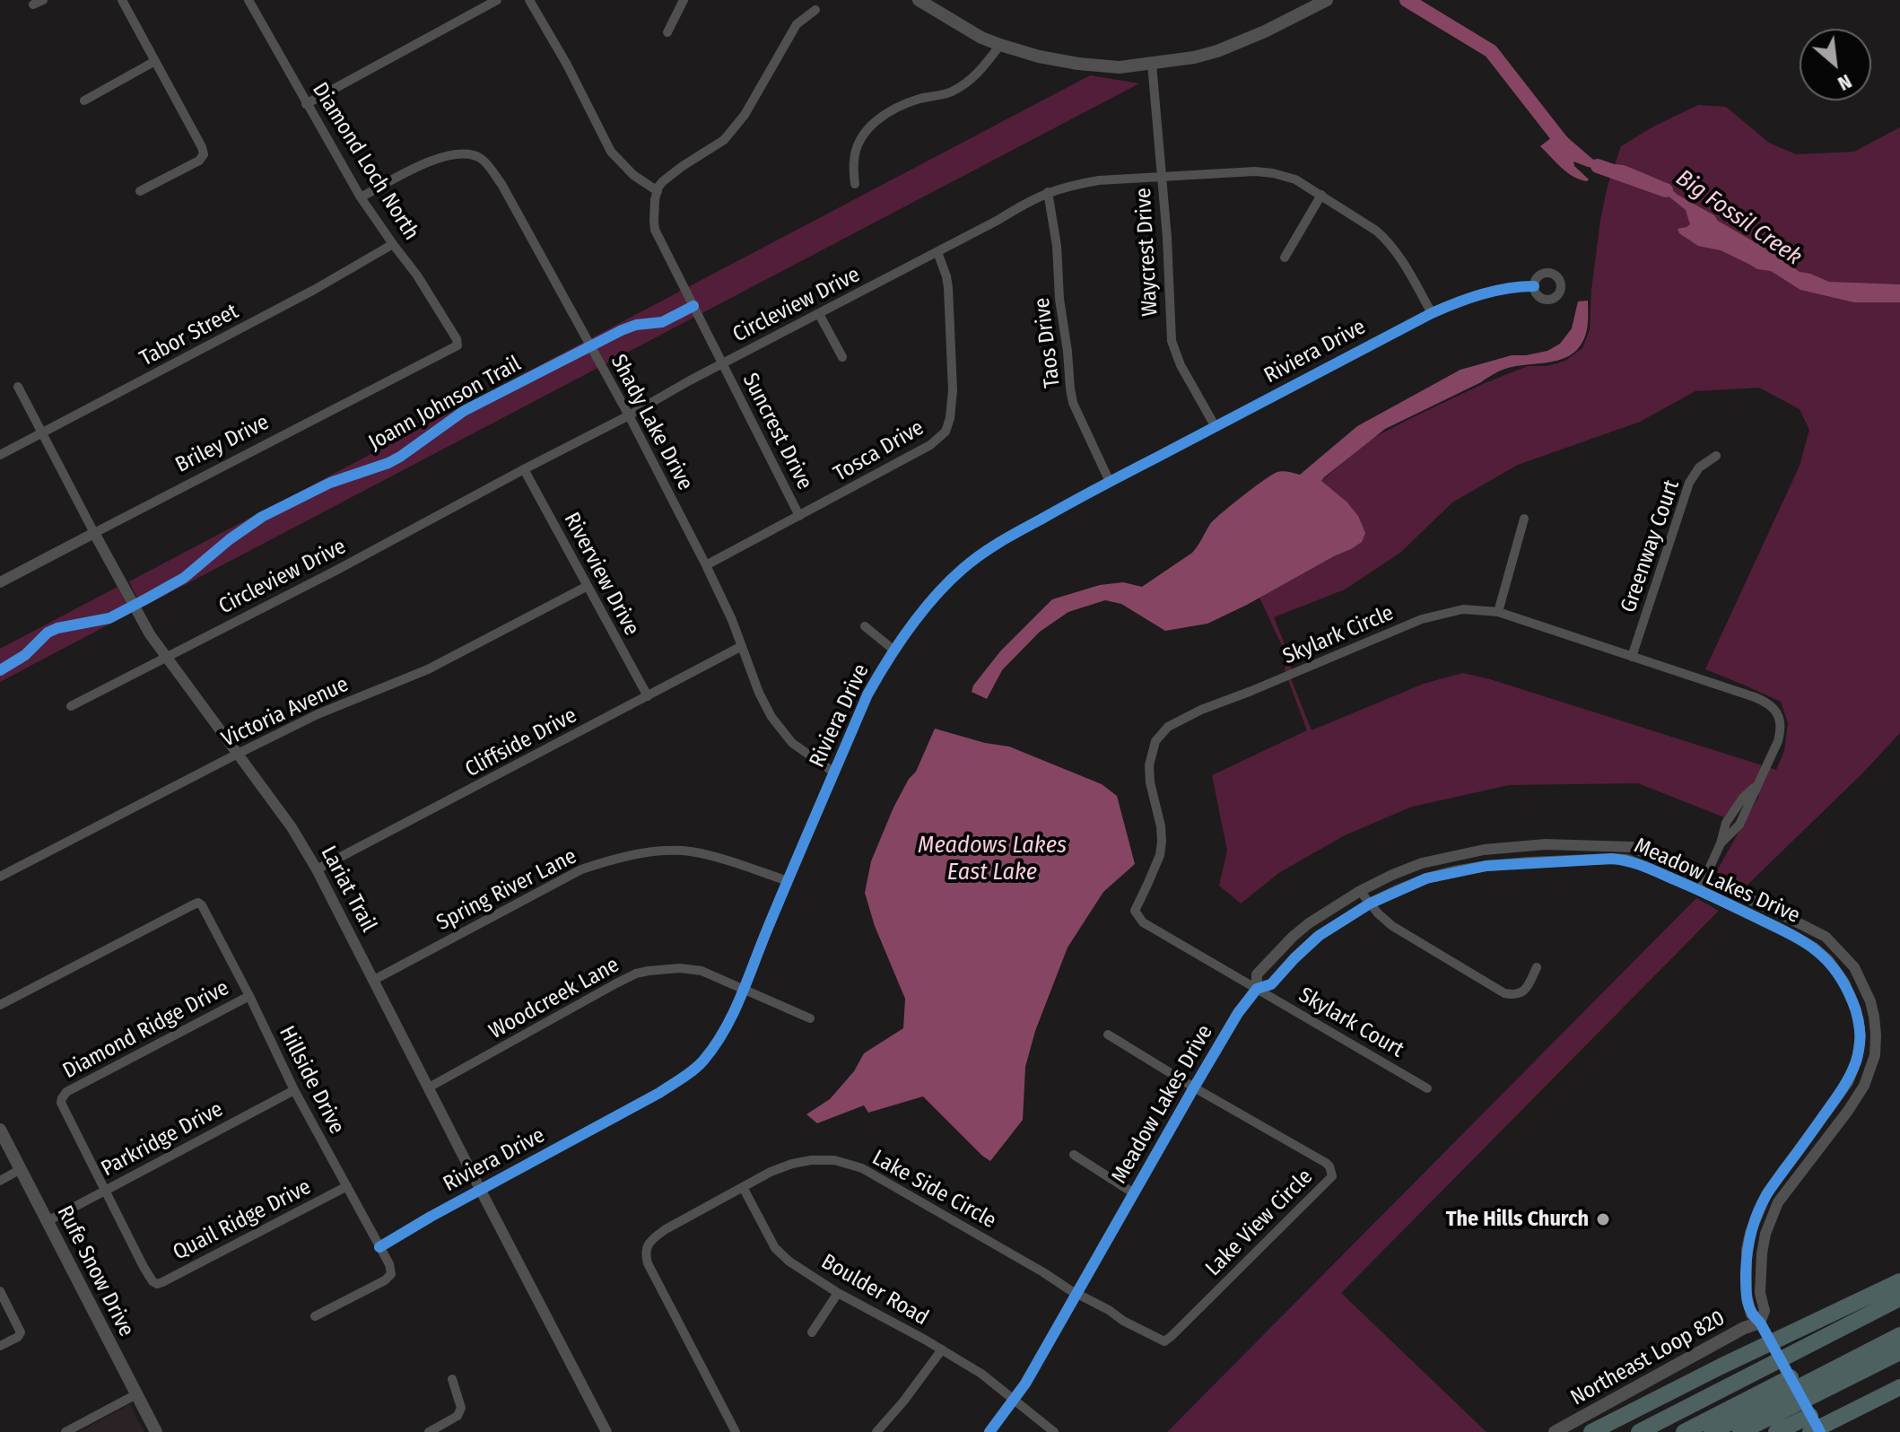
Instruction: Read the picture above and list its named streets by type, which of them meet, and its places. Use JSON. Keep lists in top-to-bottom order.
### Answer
{
  "streets": {
    "main road": ["Rufe Snow Drive", "Northeast Loop 820"],
    "street": [
      "Diamond Loch North",
      "Waycrest Drive",
      "Circleview Drive",
      "Tabor Street",
      "Taos Drive",
      "Riviera Drive",
      "Shady Lake Drive",
      "Suncrest Drive",
      "Briley Drive",
      "Tosca Drive",
      "Greenway Court",
      "Riverview Drive",
      "Skylark Circle",
      "Victoria Avenue",
      "Cliffside Drive",
      "Meadow Lakes Drive",
      "Lariat Trail",
      "Spring River Lane",
      "Woodcreek Lane",
      "Skylark Court",
      "Diamond Ridge Drive",
      "Hillside Drive",
      "Parkridge Drive",
      "Lake Side Circle",
      "Quail Ridge Drive",
      "Lake View Circle",
      "Boulder Road"
    ],
    "cycle path": ["Joann Johnson Trail"]
  },
  "crossings": [
    ["Diamond Loch North", "Tabor Street"],
    ["Diamond Loch North", "Shady Lake Drive"],
    ["Diamond Loch North", "Briley Drive"],
    ["Waycrest Drive", "Circleview Drive"],
    ["Waycrest Drive", "Riviera Drive"],
    ["Circleview Drive", "Taos Drive"],
    ["Circleview Drive", "Riviera Drive"],
    ["Circleview Drive", "Shady Lake Drive"],
    ["Circleview Drive", "Suncrest Drive"],
    ["Circleview Drive", "Tosca Drive"],
    ["Circleview Drive", "Riverview Drive"],
    ["Circleview Drive", "Lariat Trail"],
    ["Tabor Street", "Lariat Trail"],
    ["Taos Drive", "Riviera Drive"],
    ["Riviera Drive", "Shady Lake Drive"],
    ["Riviera Drive", "Lariat Trail"],
    ["Riviera Drive", "Spring River Lane"],
    ["Riviera Drive", "Woodcreek Lane"],
    ["Riviera Drive", "Hillside Drive"],
    ["Shady Lake Drive", "Tosca Drive"],
    ["Shady Lake Drive", "Cliffside Drive"],
    ["Suncrest Drive", "Tosca Drive"],
    ["Briley Drive", "Lariat Trail"],
    ["Greenway Court", "Skylark Circle"],
    ["Riverview Drive", "Victoria Avenue"],
    ["Riverview Drive", "Cliffside Drive"],
    ["Skylark Circle", "Meadow Lakes Drive"],
    ["Skylark Circle", "Skylark Court"],
    ["Victoria Avenue", "Lariat Trail"],
    ["Cliffside Drive", "Lariat Trail"],
    ["Meadow Lakes Drive", "Skylark Court"],
    ["Meadow Lakes Drive", "Lake Side Circle"],
    ["Meadow Lakes Drive", "Lake View Circle"],
    ["Meadow Lakes Drive", "Boulder Road"],
    ["Meadow Lakes Drive", "Northeast Loop 820"],
    ["Lariat Trail", "Spring River Lane"],
    ["Lariat Trail", "Woodcreek Lane"],
    ["Diamond Ridge Drive", "Hillside Drive"],
    ["Diamond Ridge Drive", "Parkridge Drive"],
    ["Diamond Ridge Drive", "Quail Ridge Drive"],
    ["Hillside Drive", "Parkridge Drive"],
    ["Hillside Drive", "Quail Ridge Drive"],
    ["Parkridge Drive", "Quail Ridge Drive"],
    ["Parkridge Drive", "Rufe Snow Drive"],
    ["Lake Side Circle", "Lake View Circle"],
    ["Lake Side Circle", "Boulder Road"]
  ],
  "water": ["Big Fossil Creek", "Meadows Lakes East Lake"],
  "places": ["The Hills Church"],
  "north": "bottom right"
}
